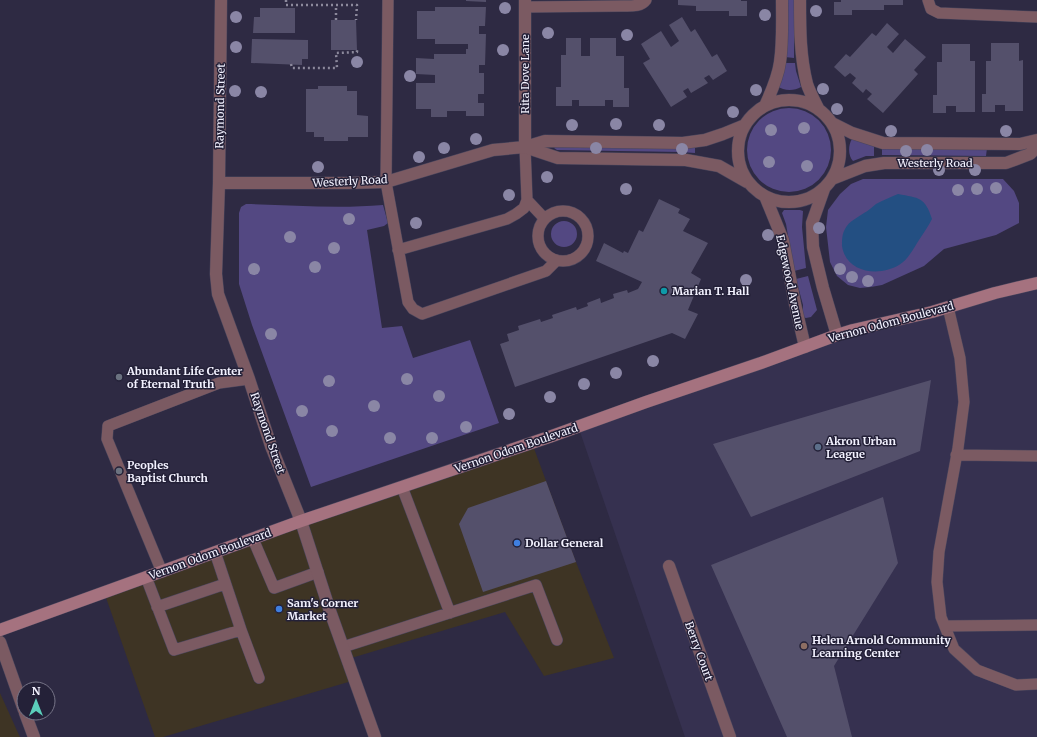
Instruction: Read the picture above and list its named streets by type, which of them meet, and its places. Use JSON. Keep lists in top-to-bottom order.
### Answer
{
  "streets": {
    "main road": ["Vernon Odom Boulevard"],
    "street": [
      "Rita Dove Lane",
      "Raymond Street",
      "Westerly Road",
      "Edgewood Avenue",
      "Berry Court"
    ]
  },
  "crossings": [
    ["Rita Dove Lane", "Westerly Road"],
    ["Raymond Street", "Westerly Road"],
    ["Raymond Street", "Vernon Odom Boulevard"],
    ["Westerly Road", "Edgewood Avenue"],
    ["Edgewood Avenue", "Vernon Odom Boulevard"]
  ],
  "places": [
    "Marian T. Hall",
    "Abundant Life Center of Eternal Truth",
    "Akron Urban League",
    "Peoples Baptist Church",
    "Dollar General",
    "Sam's Corner Market",
    "Helen Arnold Community Learning Center"
  ],
  "north": "top"
}
